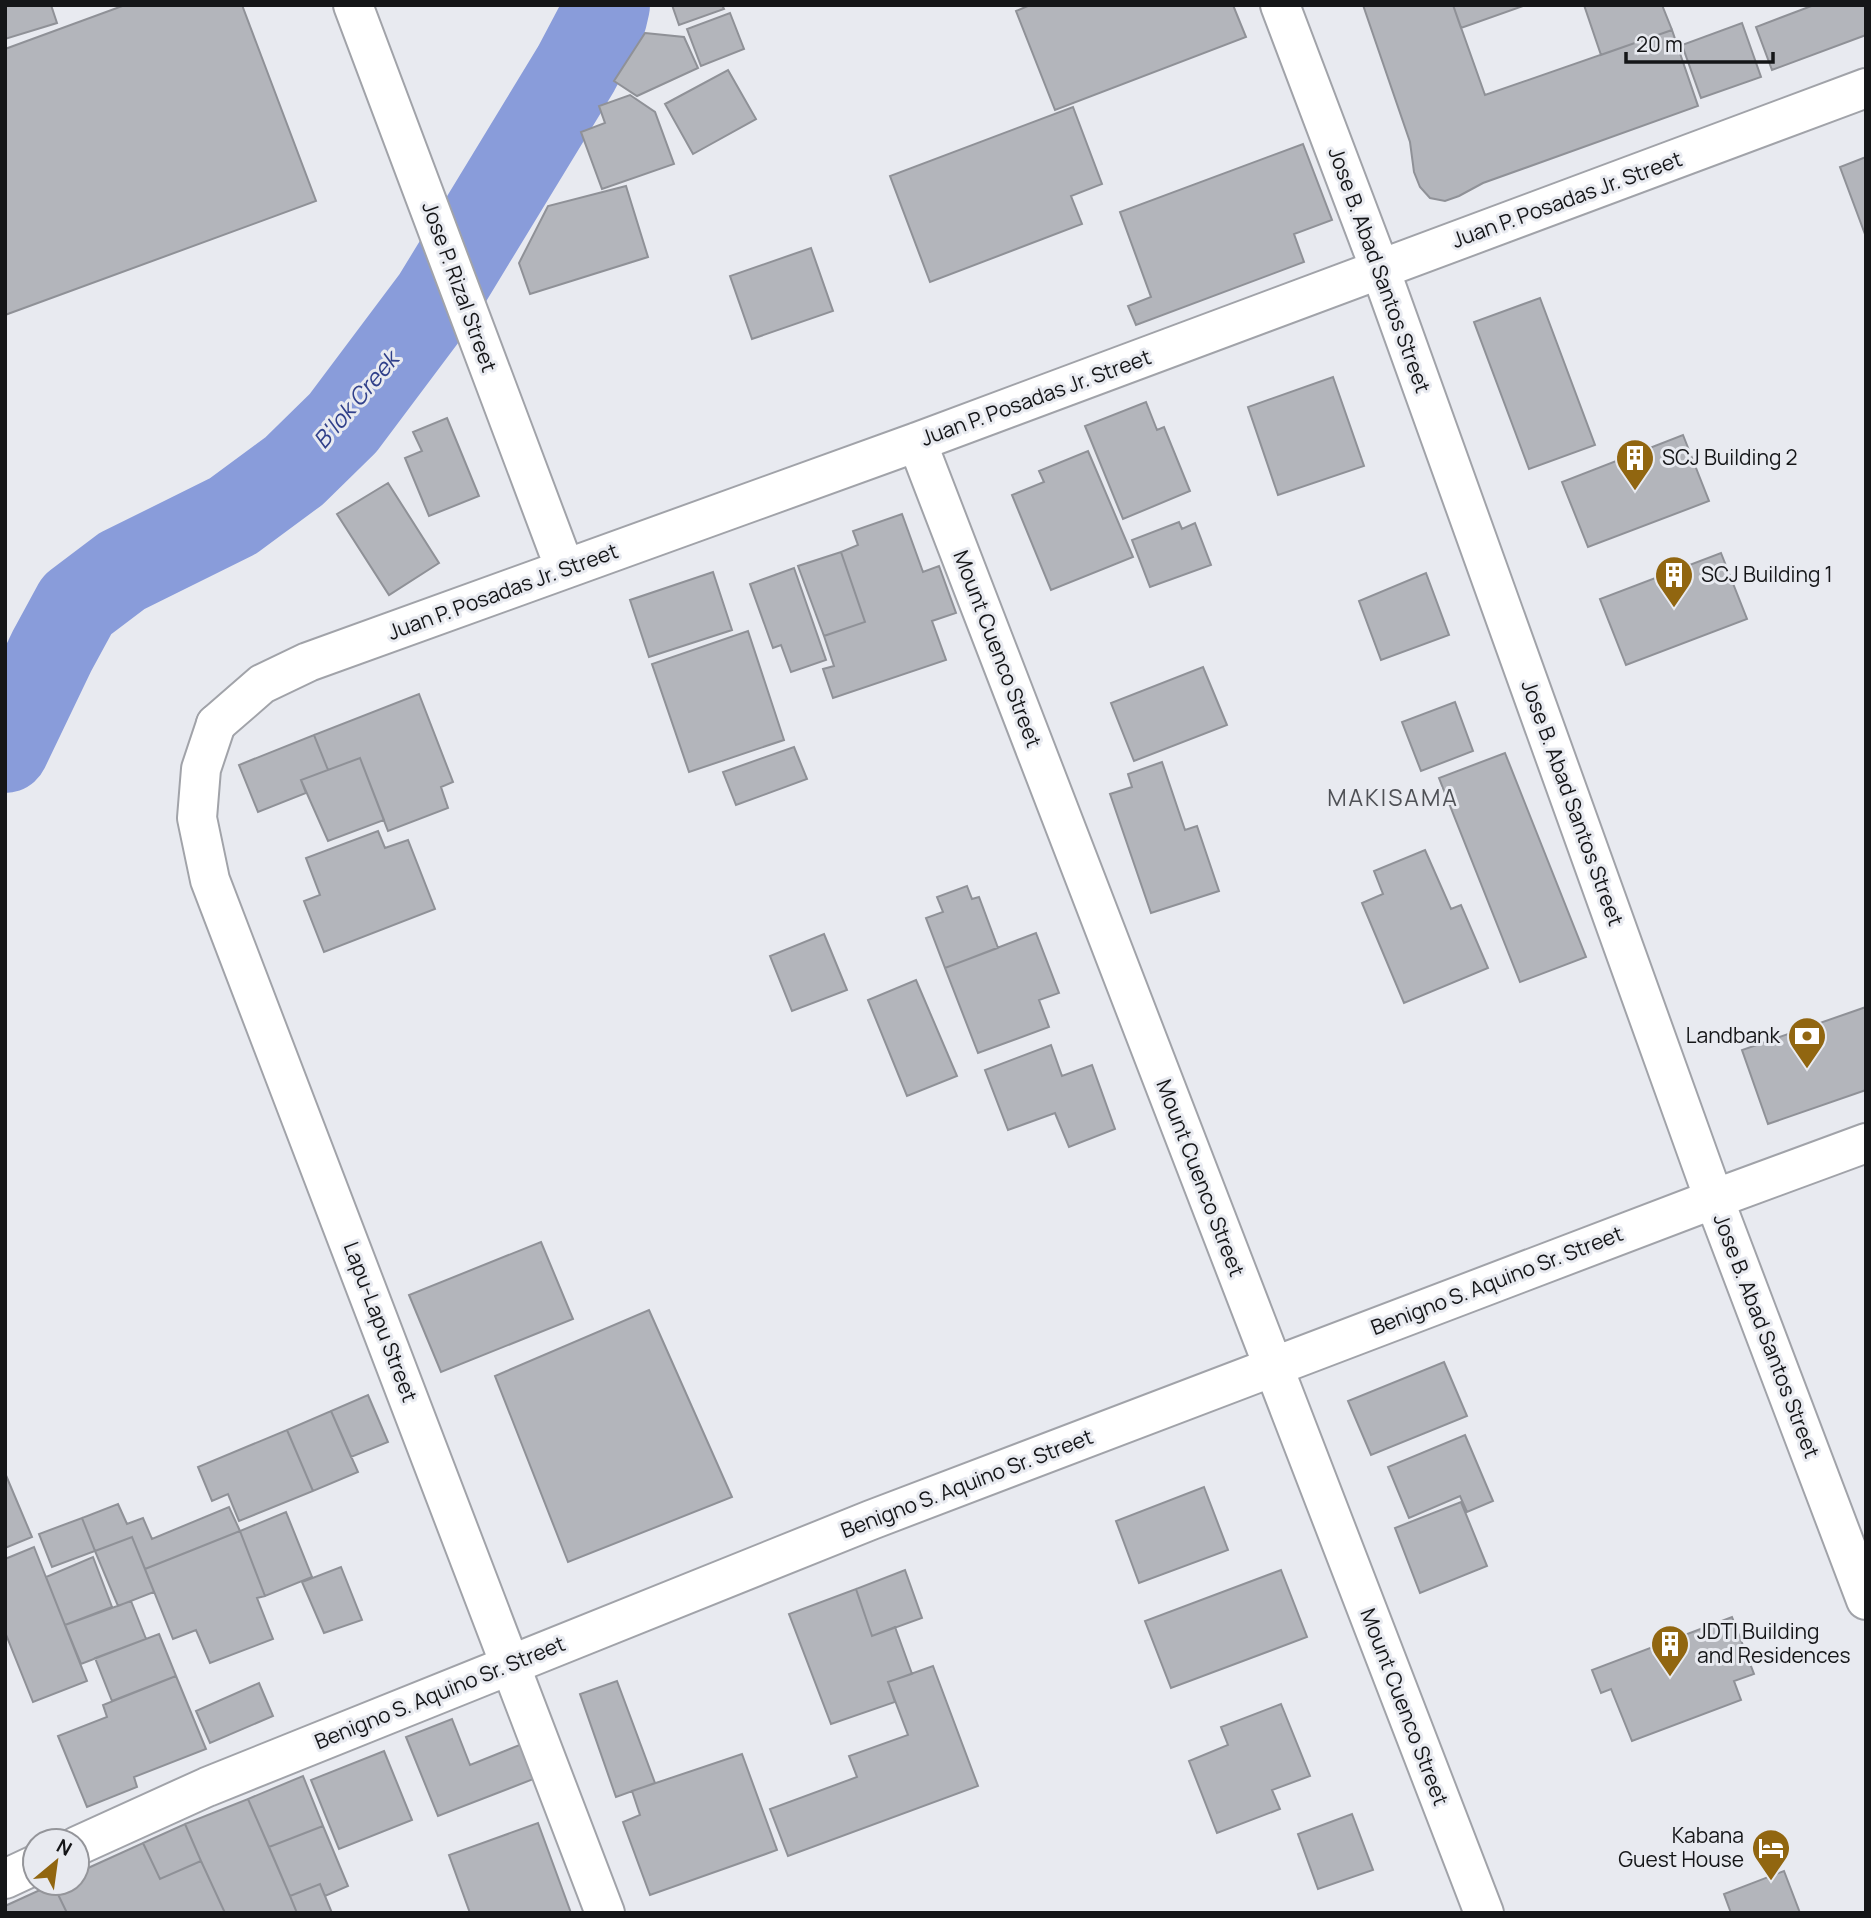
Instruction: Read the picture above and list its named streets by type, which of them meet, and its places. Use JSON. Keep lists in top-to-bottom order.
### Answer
{
  "streets": {
    "street": [
      "Juan P. Posadas Jr. Street",
      "Jose B. Abad Santos Street",
      "Jose P. Rizal Street",
      "Mount Cuenco Street",
      "Benigno S. Aquino Sr. Street",
      "Lapu-Lapu Street"
    ]
  },
  "crossings": [
    ["Juan P. Posadas Jr. Street", "Jose B. Abad Santos Street"],
    ["Juan P. Posadas Jr. Street", "Jose P. Rizal Street"],
    ["Juan P. Posadas Jr. Street", "Mount Cuenco Street"],
    ["Juan P. Posadas Jr. Street", "Lapu-Lapu Street"],
    ["Jose B. Abad Santos Street", "Benigno S. Aquino Sr. Street"],
    ["Mount Cuenco Street", "Benigno S. Aquino Sr. Street"],
    ["Benigno S. Aquino Sr. Street", "Lapu-Lapu Street"]
  ],
  "districts": ["MAKISAMA"],
  "water": ["B'lok Creek"],
  "places": {
    "building": ["SCJ Building 2", "SCJ Building 1", "JDTI Building and Residences"],
    "bank": ["Landbank"],
    "hotel": ["Kabana Guest House"]
  },
  "scale_bar": "20 m",
  "north": "top right"
}
